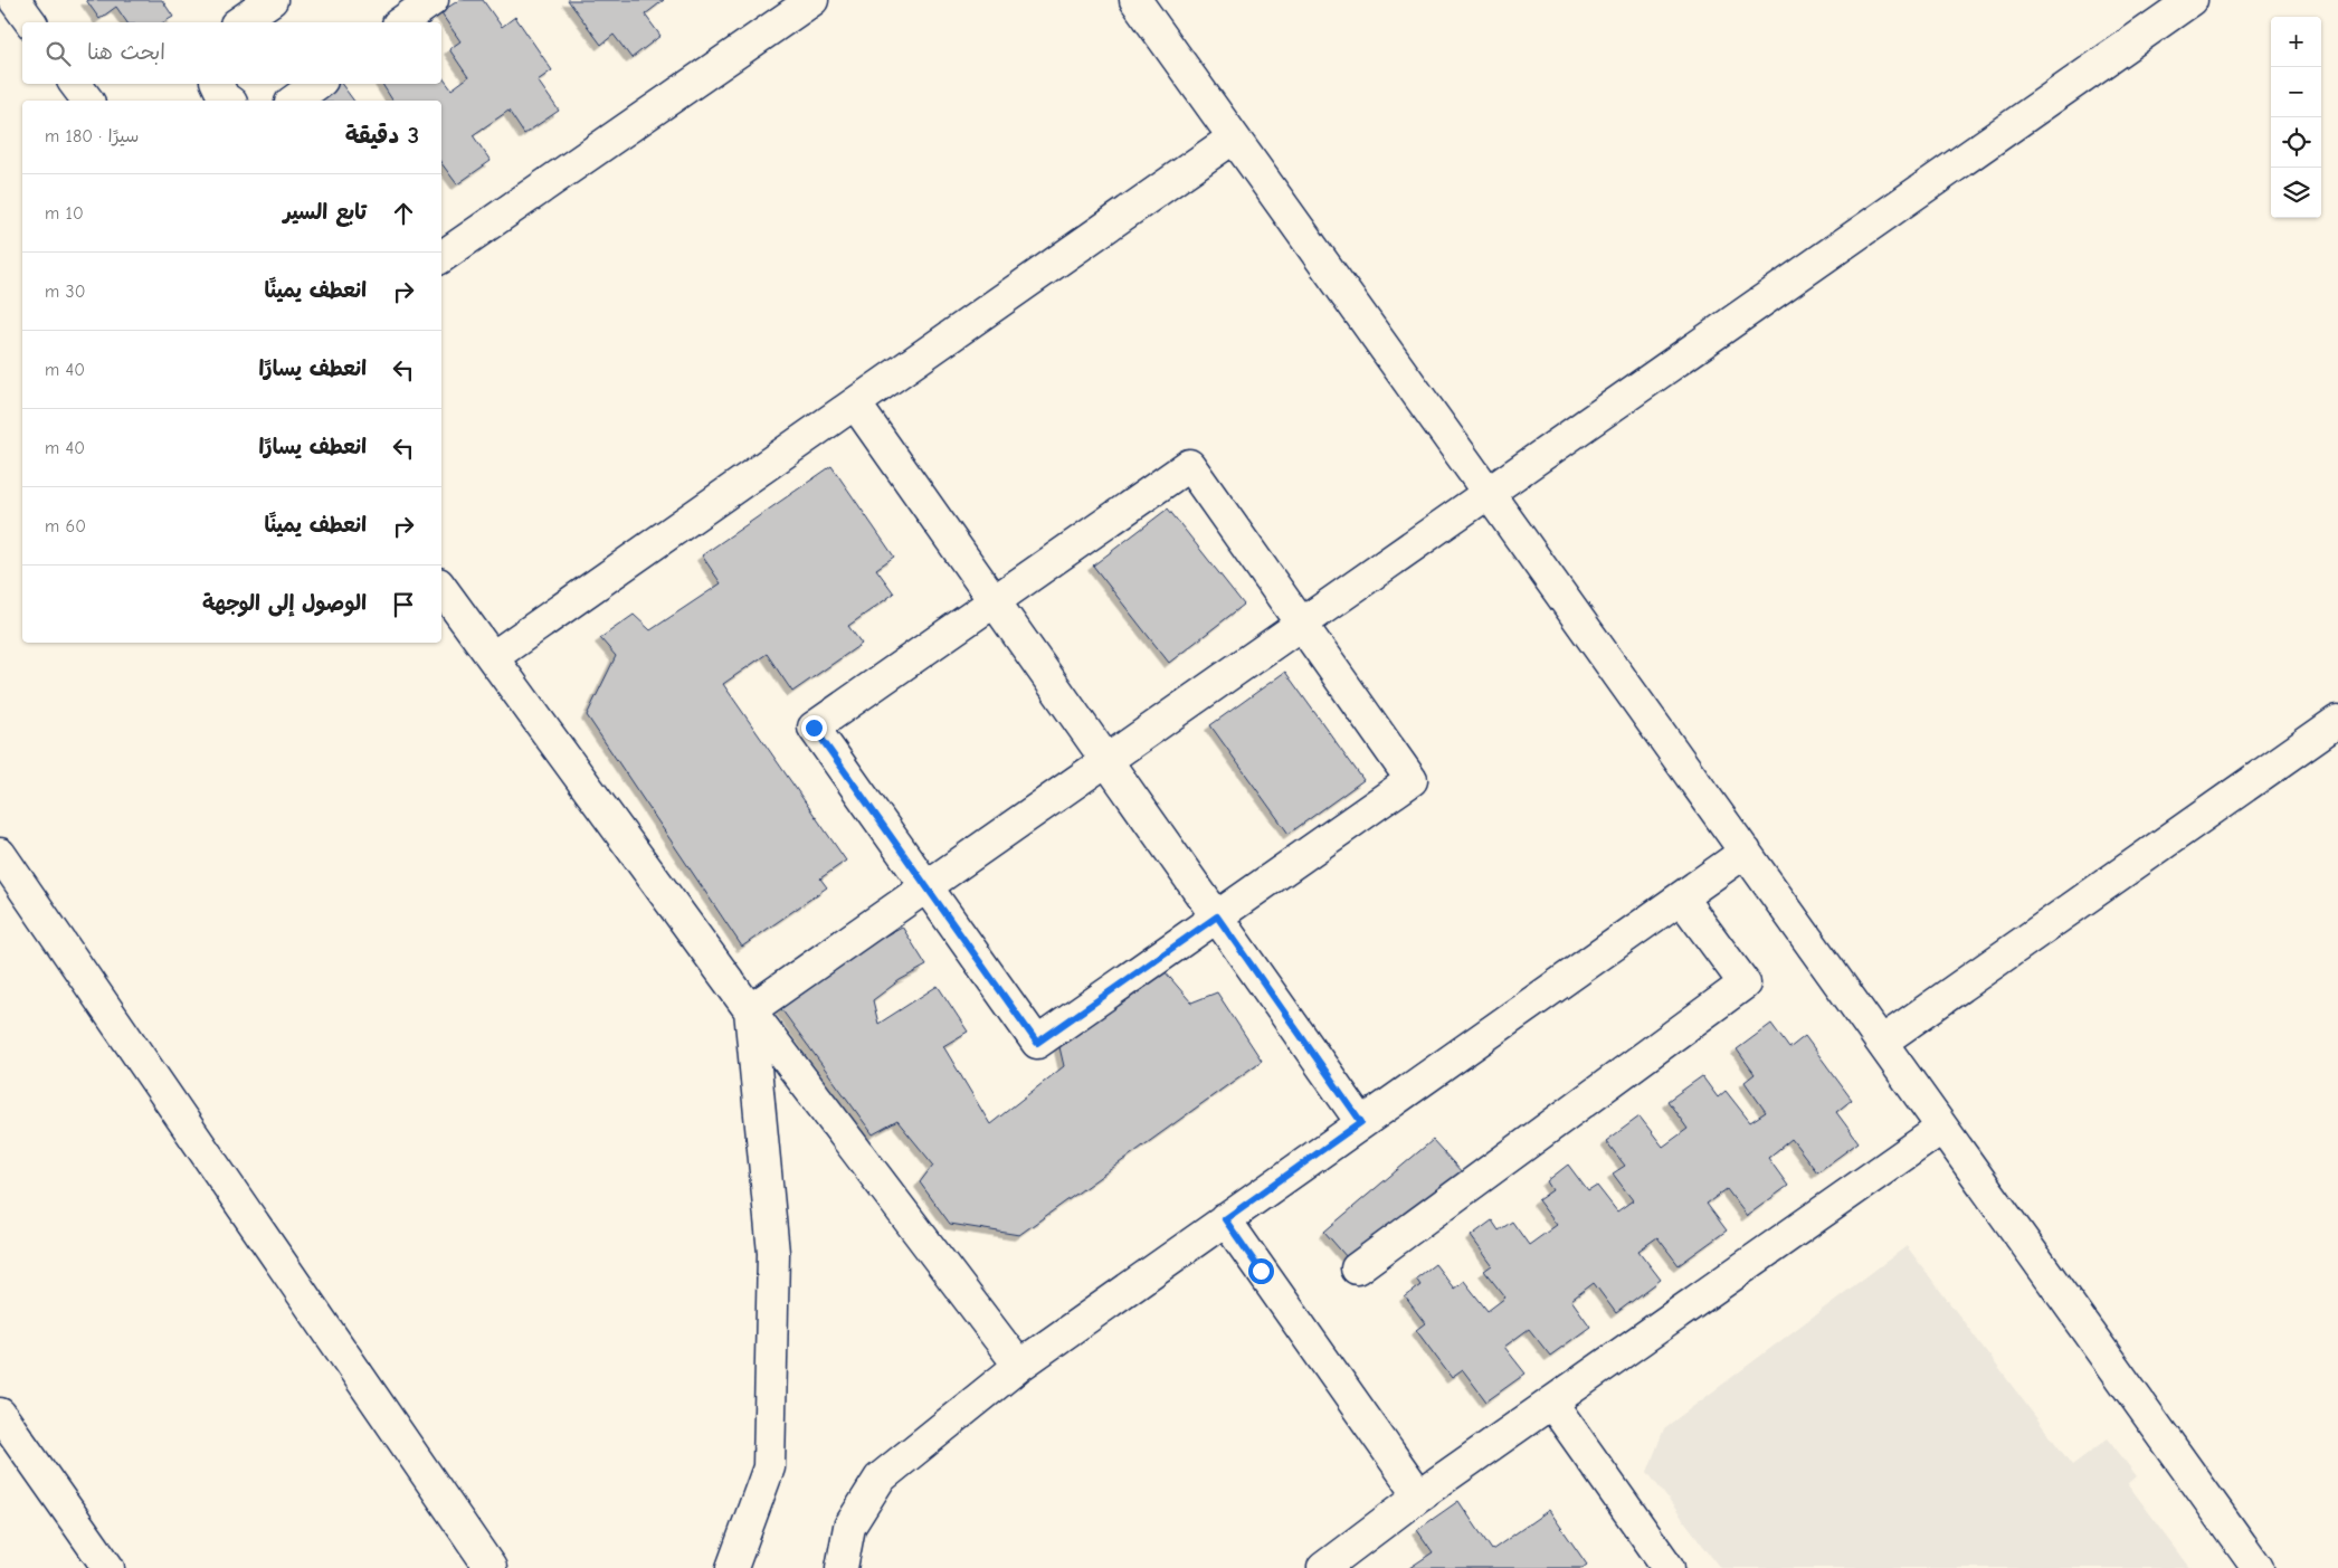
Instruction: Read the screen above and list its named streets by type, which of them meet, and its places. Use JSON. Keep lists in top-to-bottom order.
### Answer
{
  "page": {
    "map_buttons": ["+", "−"],
    "search": "ابحث هنا",
    "heading": ["3 دقيقة", "سيرًا · 180 m"],
    "list": [
      ["تابع السير", "10 m"],
      ["انعطف يمينًا", "30 m"],
      ["انعطف يسارًا", "40 m"],
      ["انعطف يسارًا", "40 m"],
      ["انعطف يمينًا", "60 m"],
      "الوصول إلى الوجهة"
    ]
  }
}
